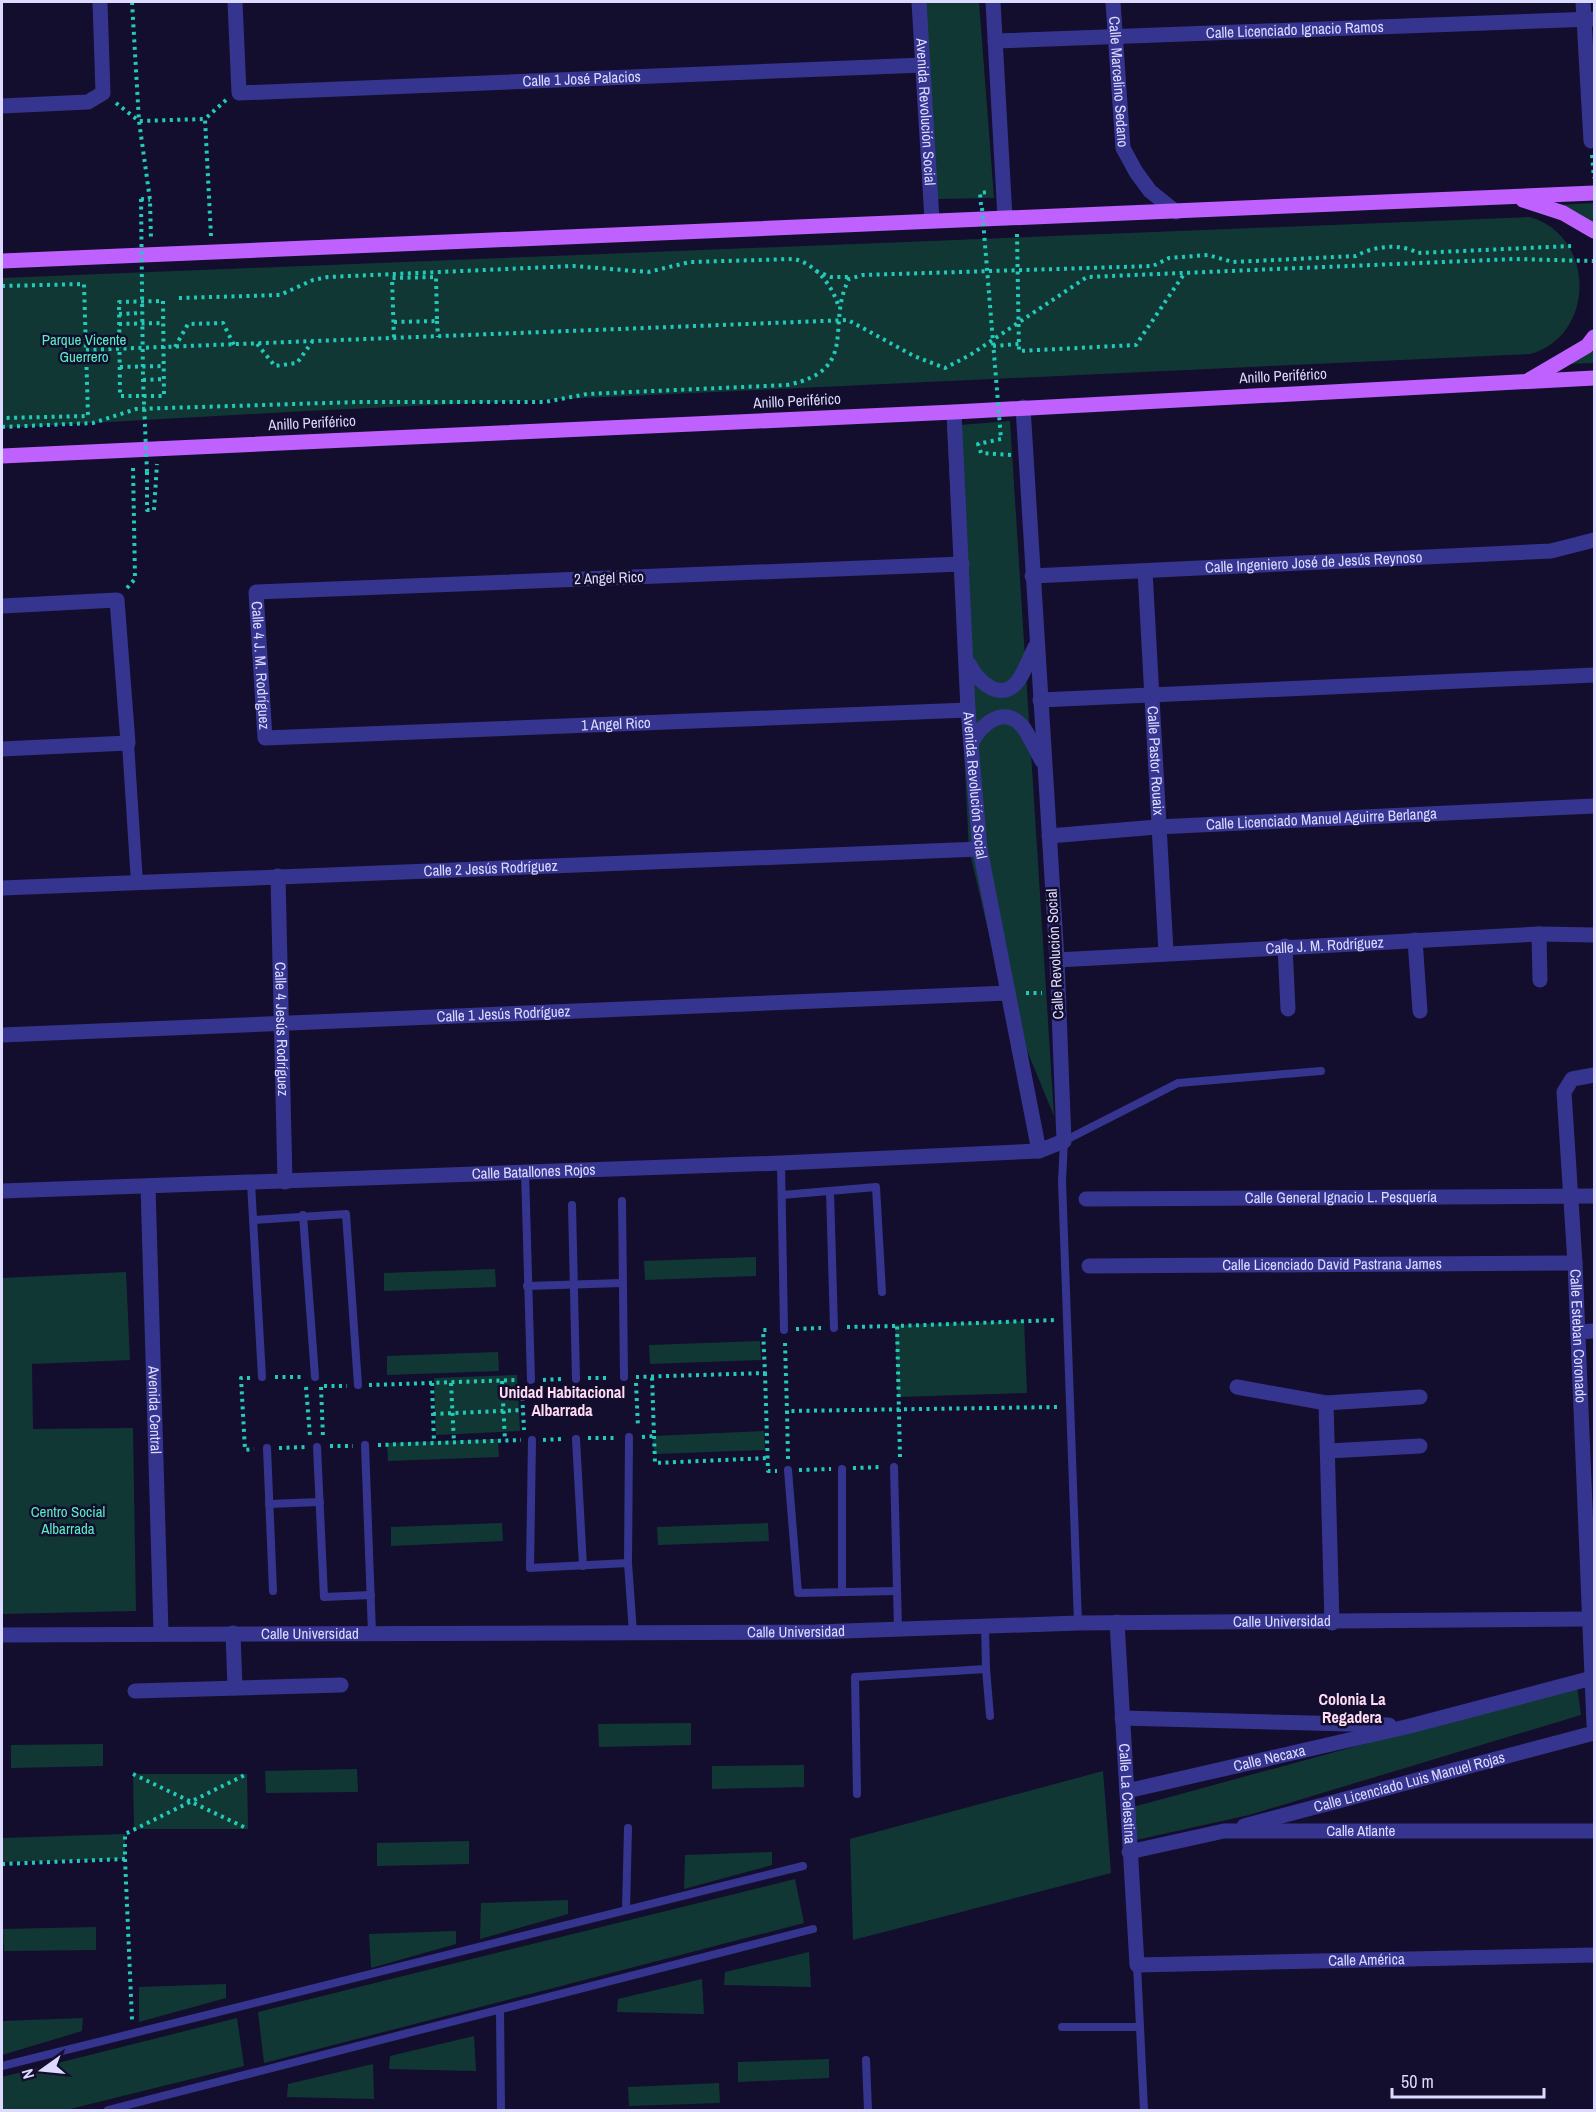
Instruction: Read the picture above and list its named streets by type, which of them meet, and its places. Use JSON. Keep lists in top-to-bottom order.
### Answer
{
  "streets": {
    "main road": ["Anillo Periférico"],
    "street": [
      "Calle Licenciado Ignacio Ramos",
      "Calle 1 José Palacios",
      "Calle Marcelino Sedano",
      "Avenida Revolución Social",
      "Calle Ingeniero José de Jesús Reynoso",
      "2 Angel Rico",
      "Calle 4 J. M. Rodríguez",
      "1 Angel Rico",
      "Calle Pastor Rouaix",
      "Calle Licenciado Manuel Aguirre Berlanga",
      "Calle 2 Jesús Rodríguez",
      "Calle J. M. Rodríguez",
      "Calle Revolución Social",
      "Calle 1 Jesús Rodríguez",
      "Calle 4 Jesús Rodríguez",
      "Calle Batallones Rojos",
      "Calle General Ignacio L. Pesquería",
      "Calle Licenciado David Pastrana James",
      "Calle Esteban Coronado",
      "Avenida Central",
      "Calle Universidad",
      "Calle Necaxa",
      "Calle Licenciado Luis Manuel Rojas",
      "Calle La Celestina",
      "Calle Atlante",
      "Calle América"
    ]
  },
  "crossings": [
    ["Calle Licenciado Ignacio Ramos", "Calle Marcelino Sedano"],
    ["Calle 1 José Palacios", "Avenida Revolución Social"],
    ["Avenida Revolución Social", "Anillo Periférico"],
    ["Avenida Revolución Social", "2 Angel Rico"],
    ["Avenida Revolución Social", "1 Angel Rico"],
    ["Avenida Revolución Social", "Calle 2 Jesús Rodríguez"],
    ["Avenida Revolución Social", "Calle Revolución Social"],
    ["Avenida Revolución Social", "Calle 1 Jesús Rodríguez"],
    ["Avenida Revolución Social", "Calle Batallones Rojos"],
    ["Anillo Periférico", "Calle Revolución Social"],
    ["Calle Ingeniero José de Jesús Reynoso", "Calle Pastor Rouaix"],
    ["Calle Ingeniero José de Jesús Reynoso", "Calle Revolución Social"],
    ["2 Angel Rico", "Calle 4 J. M. Rodríguez"],
    ["Calle 4 J. M. Rodríguez", "1 Angel Rico"],
    ["Calle Pastor Rouaix", "Calle Licenciado Manuel Aguirre Berlanga"],
    ["Calle Pastor Rouaix", "Calle J. M. Rodríguez"],
    ["Calle Licenciado Manuel Aguirre Berlanga", "Calle Revolución Social"],
    ["Calle 2 Jesús Rodríguez", "Calle 4 Jesús Rodríguez"],
    ["Calle J. M. Rodríguez", "Calle Revolución Social"],
    ["Calle Revolución Social", "Calle Batallones Rojos"],
    ["Calle 1 Jesús Rodríguez", "Calle 4 Jesús Rodríguez"],
    ["Calle 4 Jesús Rodríguez", "Calle Batallones Rojos"],
    ["Calle Batallones Rojos", "Avenida Central"],
    ["Calle General Ignacio L. Pesquería", "Calle Esteban Coronado"],
    ["Calle Licenciado David Pastrana James", "Calle Esteban Coronado"],
    ["Calle Esteban Coronado", "Calle Universidad"],
    ["Calle Esteban Coronado", "Calle Necaxa"],
    ["Avenida Central", "Calle Universidad"],
    ["Calle Universidad", "Calle La Celestina"],
    ["Calle Necaxa", "Calle La Celestina"],
    ["Calle Licenciado Luis Manuel Rojas", "Calle Atlante"],
    ["Calle La Celestina", "Calle Atlante"],
    ["Calle La Celestina", "Calle América"]
  ],
  "districts": ["Unidad Habitacional Albarrada", "Colonia La Regadera"],
  "parks": ["Parque Vicente Guerrero", "Centro Social Albarrada"],
  "scale_bar": "50 m",
  "north": "left"
}
